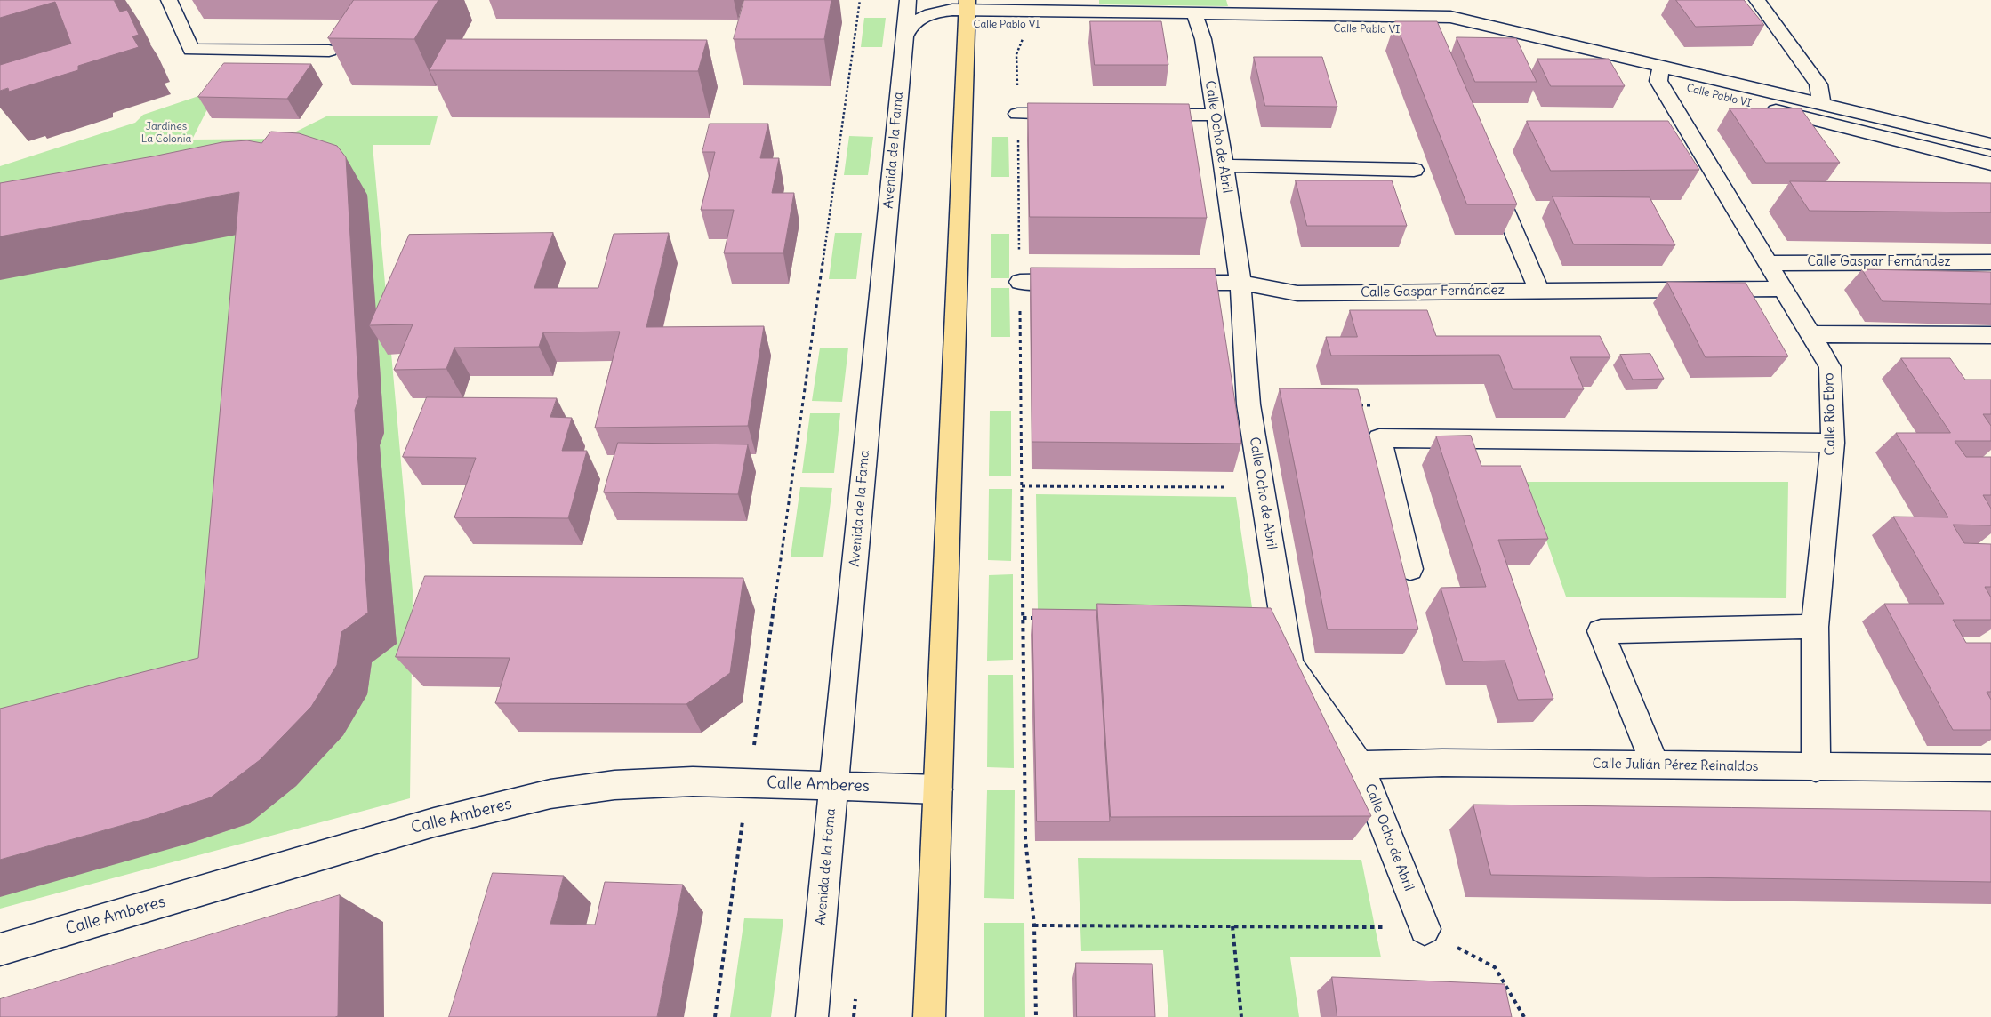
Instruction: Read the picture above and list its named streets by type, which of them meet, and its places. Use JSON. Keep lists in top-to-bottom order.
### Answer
{
  "streets": {
    "street": [
      "Calle Pablo VI",
      "Calle Ocho de Abril",
      "Avenida de la Fama",
      "Calle Gaspar Fernández",
      "Calle Río Ebro",
      "Calle Julián Pérez Reinaldos",
      "Calle Amberes"
    ]
  },
  "crossings": [
    ["Calle Pablo VI", "Calle Ocho de Abril"],
    ["Calle Pablo VI", "Calle Río Ebro"],
    ["Calle Ocho de Abril", "Calle Gaspar Fernández"],
    ["Calle Ocho de Abril", "Calle Julián Pérez Reinaldos"],
    ["Avenida de la Fama", "Calle Amberes"],
    ["Calle Gaspar Fernández", "Calle Río Ebro"],
    ["Calle Río Ebro", "Calle Julián Pérez Reinaldos"]
  ],
  "parks": ["Jardines La Colonia"]
}
